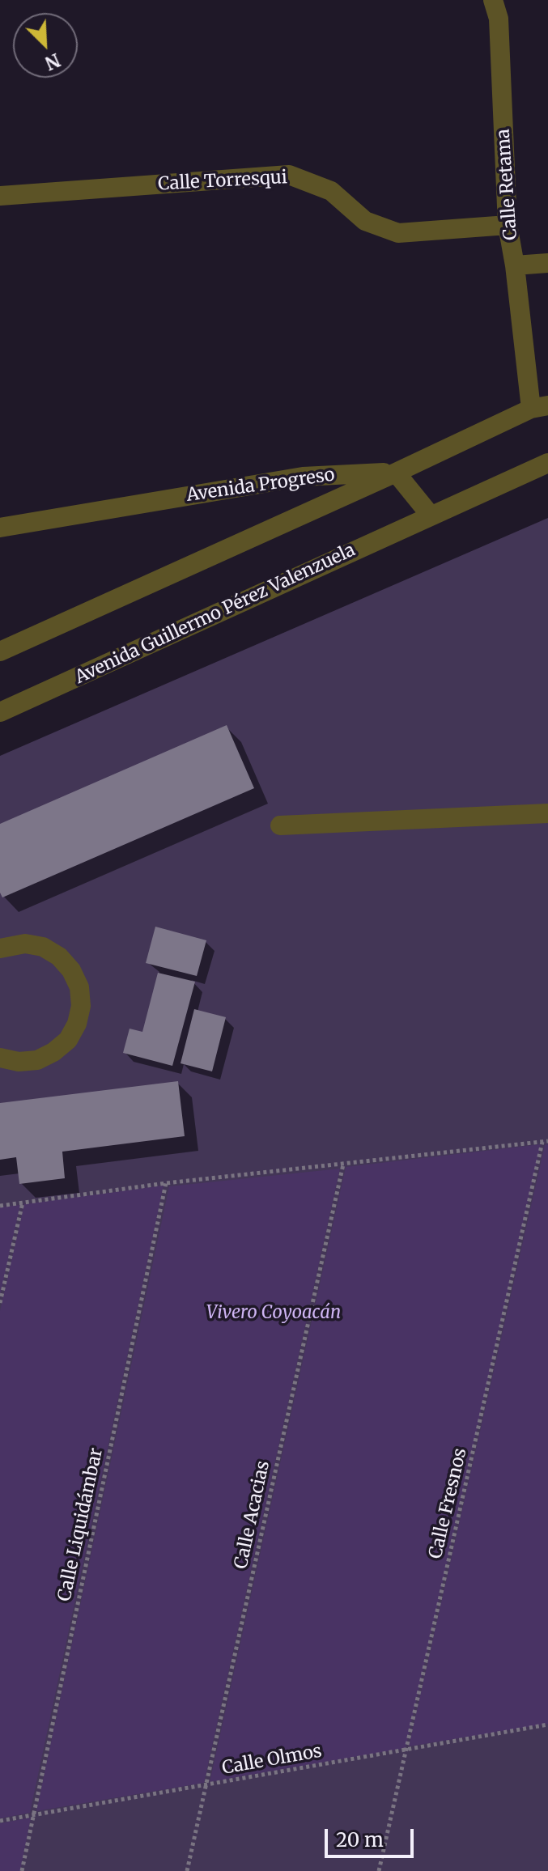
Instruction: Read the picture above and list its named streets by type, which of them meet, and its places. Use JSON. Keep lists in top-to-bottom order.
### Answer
{
  "streets": {
    "street": [
      "Calle Torresqui",
      "Calle Retama",
      "Avenida Progreso",
      "Avenida Guillermo Pérez Valenzuela"
    ],
    "path": [
      "Calle Fresnos",
      "Calle Acacias",
      "Calle Liquidámbar",
      "Calle Olmos"
    ]
  },
  "crossings": [
    ["Calle Torresqui", "Calle Retama"],
    ["Calle Retama", "Avenida Progreso"],
    ["Calle Fresnos", "Calle Olmos"],
    ["Calle Acacias", "Calle Olmos"],
    ["Calle Liquidámbar", "Calle Olmos"]
  ],
  "parks": ["Vivero Coyoacán"],
  "scale_bar": "20 m",
  "north": "bottom right"
}
